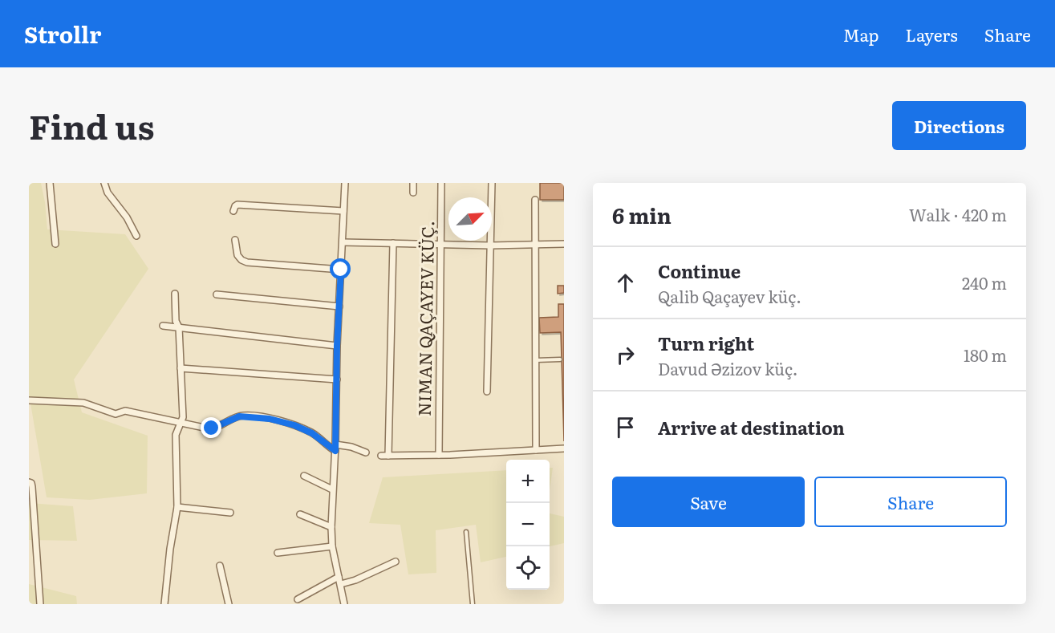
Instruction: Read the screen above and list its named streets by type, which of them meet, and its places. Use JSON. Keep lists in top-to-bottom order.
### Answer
{
  "streets": {
    "street": ["NIMAN QAÇAYEV KÜÇ."]
  },
  "north": "top right",
  "page": {
    "header": "Strollr",
    "nav": ["Map", "Layers", "Share"],
    "title": "Find us",
    "buttons": [
      "Directions",
      ["Save", "Share"]
    ],
    "heading": ["6 min", "Walk · 420 m"],
    "list": [
      ["Continue", "Qalib Qaçayev küç.", "240 m"],
      ["Turn right", "Davud Əzizov küç.", "180 m"],
      "Arrive at destination"
    ],
    "map_buttons": ["+", "−"]
  }
}
